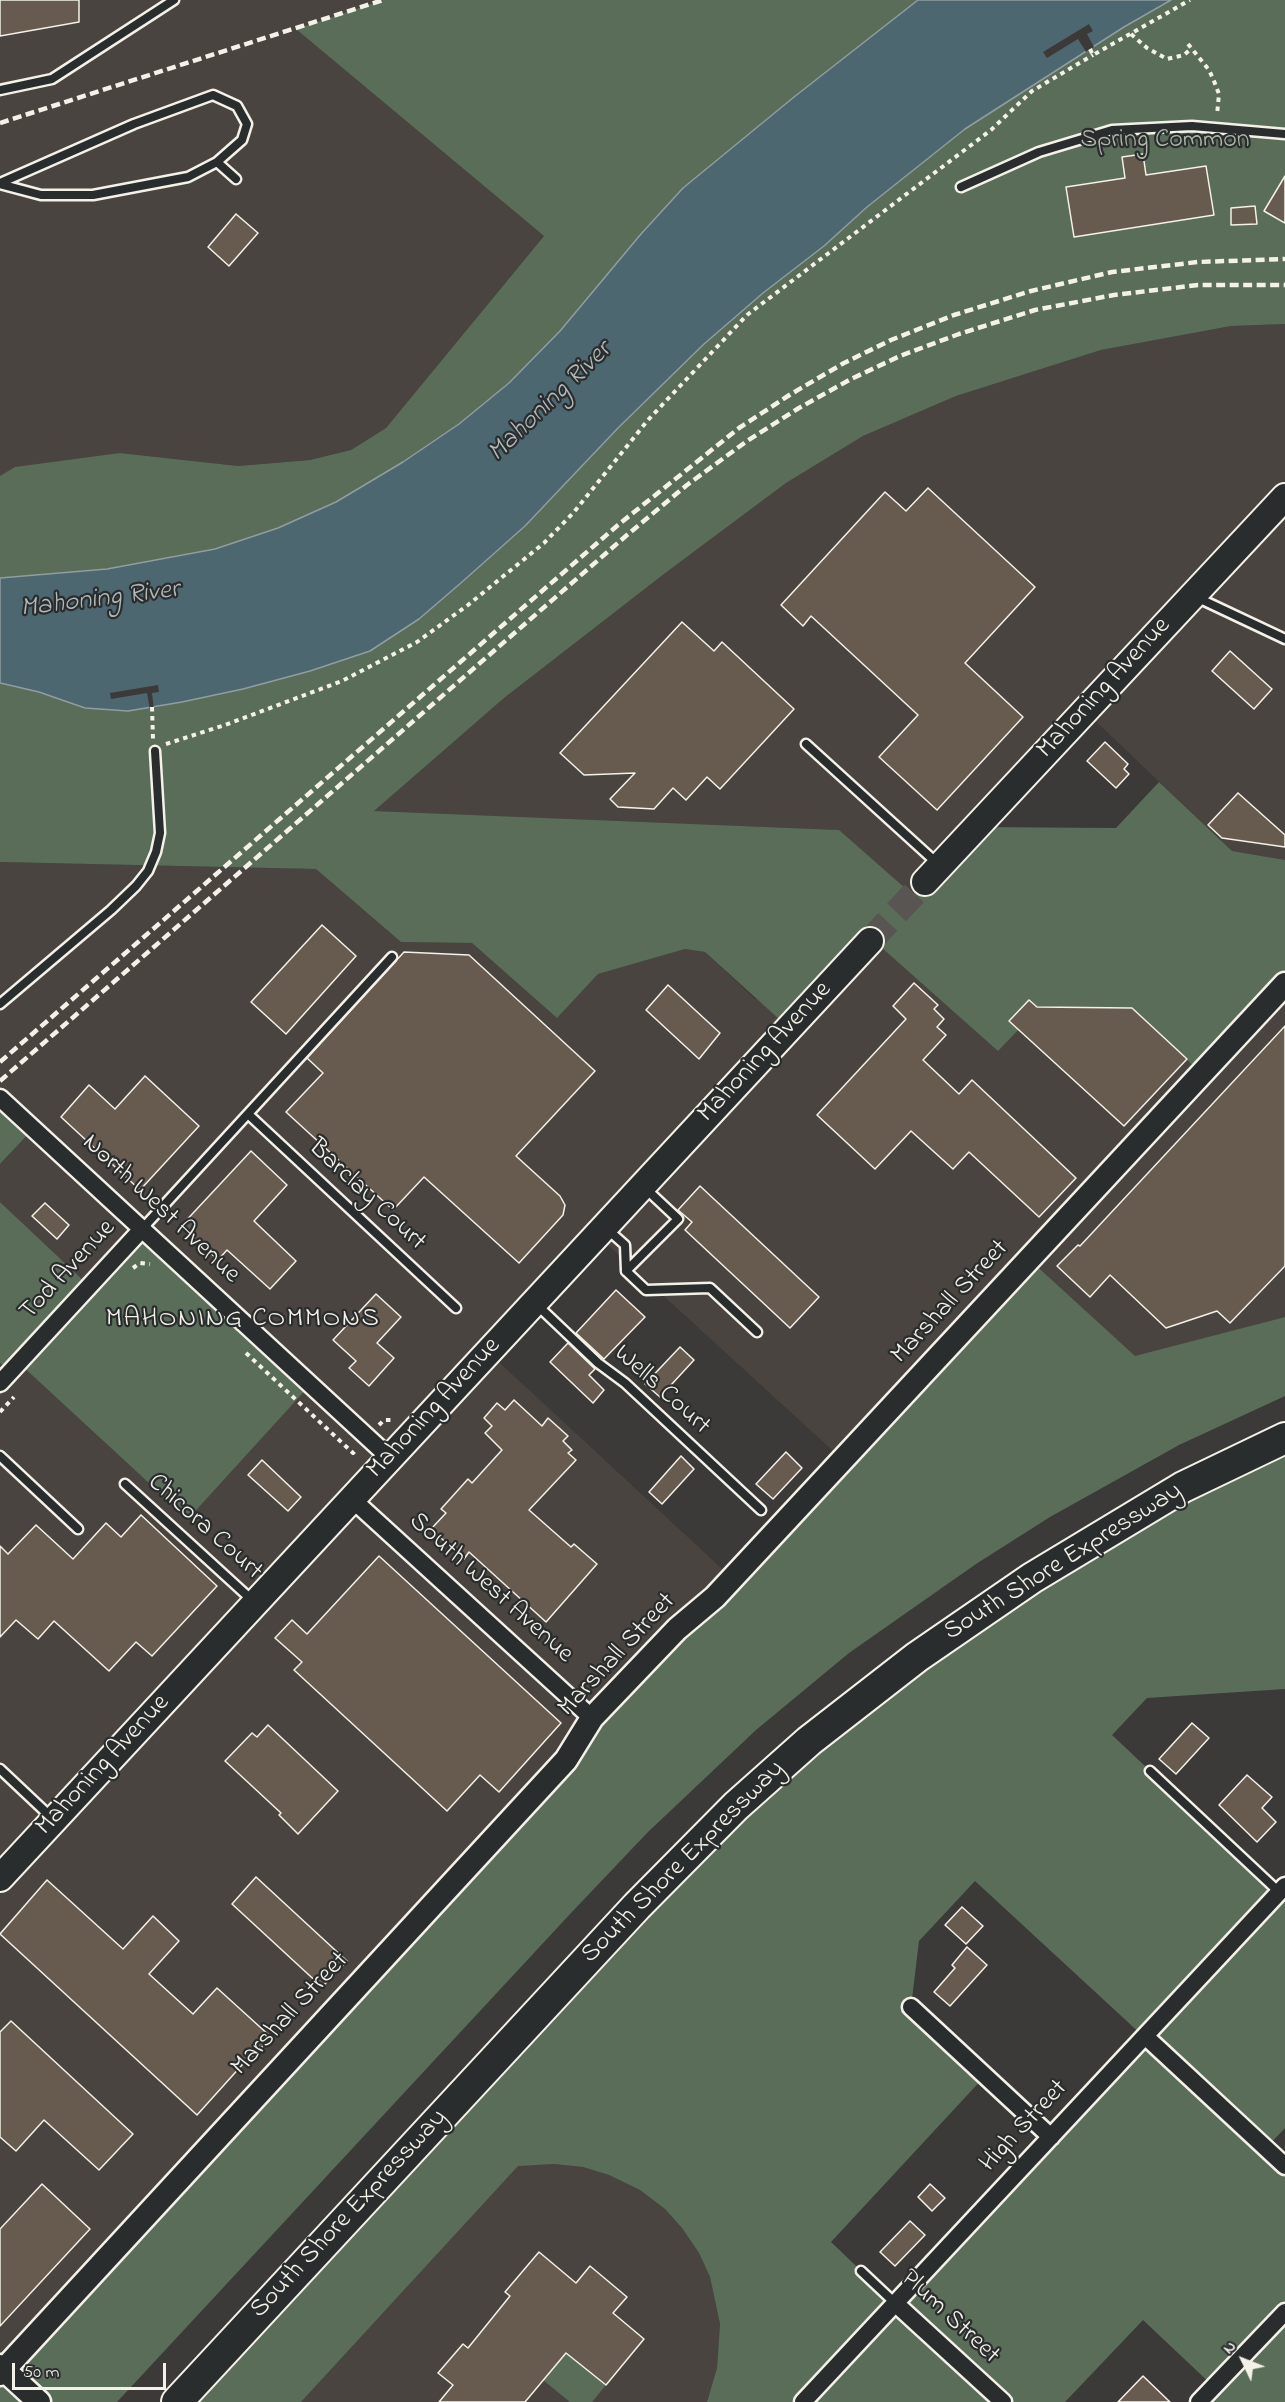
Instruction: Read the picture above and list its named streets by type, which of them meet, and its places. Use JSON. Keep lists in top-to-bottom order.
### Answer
{
  "streets": {
    "highway": ["South Shore Expressway"],
    "main road": ["Mahoning Avenue"],
    "street": [
      "North West Avenue",
      "Tod Avenue",
      "Marshall Street",
      "South West Avenue",
      "High Street",
      "Plum Street"
    ],
    "lane": ["Barclay Court", "Wells Court", "Chicora Court"]
  },
  "crossings": [
    ["Mahoning Avenue", "North West Avenue"],
    ["Mahoning Avenue", "Wells Court"],
    ["Mahoning Avenue", "Chicora Court"],
    ["Mahoning Avenue", "South West Avenue"],
    ["Barclay Court", "Tod Avenue"],
    ["North West Avenue", "Tod Avenue"],
    ["Marshall Street", "South West Avenue"],
    ["High Street", "Plum Street"]
  ],
  "districts": ["MAHONING COMMONS"],
  "water": ["Mahoning River"],
  "parks": ["Spring Common"],
  "scale_bar": "50 m",
  "north": "top left"
}
